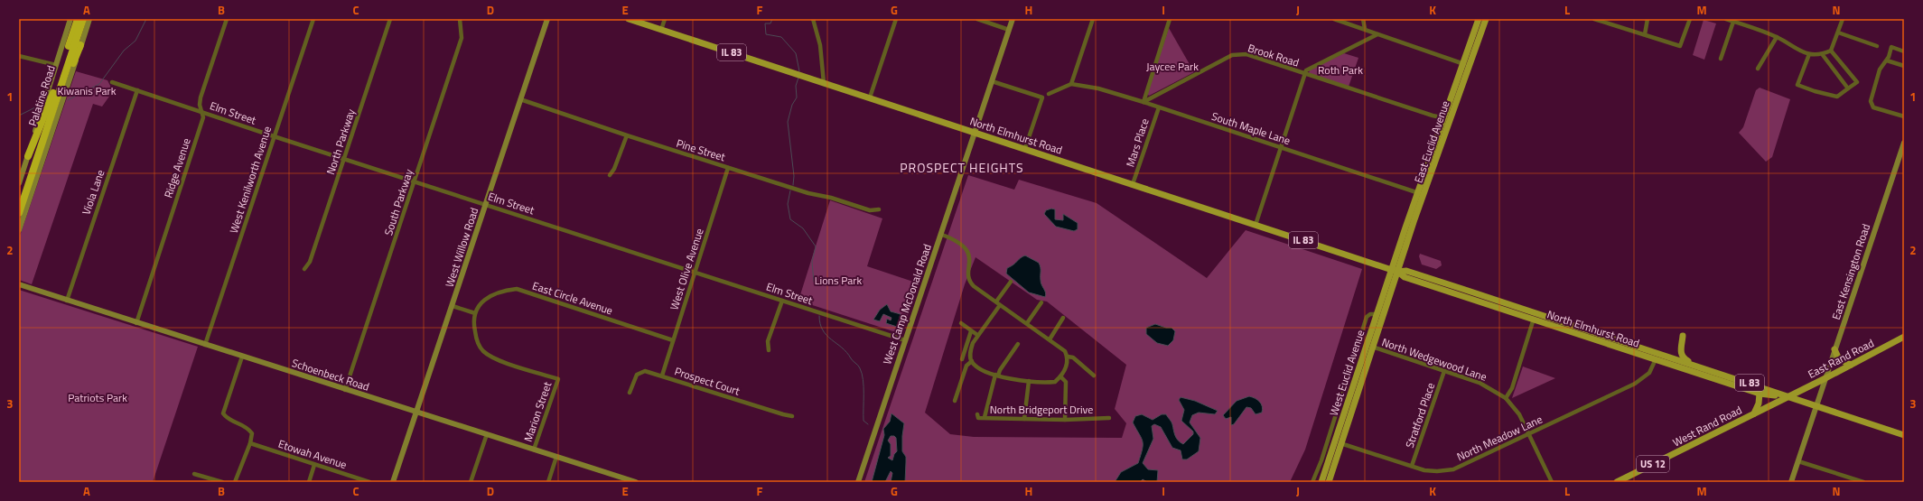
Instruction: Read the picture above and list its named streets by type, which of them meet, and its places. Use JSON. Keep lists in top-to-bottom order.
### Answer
{
  "streets": {
    "highway": ["Palatine Road"],
    "main road": [
      "IL 83",
      "North Elmhurst Road",
      "East Euclid Avenue",
      "West Willow Road",
      "East Kensington Road",
      "West Camp McDonald Road",
      "East Rand Road",
      "West Euclid Avenue",
      "Schoenbeck Road",
      "West Rand Road",
      "US 12"
    ],
    "street": [
      "Brook Road",
      "Elm Street",
      "South Maple Lane",
      "North Parkway",
      "Mars Place",
      "Pine Street",
      "Ridge Avenue",
      "West Kenilworth Avenue",
      "Viola Lane",
      "South Parkway",
      "West Olive Avenue",
      "East Circle Avenue",
      "North Wedgewood Lane",
      "Prospect Court",
      "North Bridgeport Drive",
      "Marion Street",
      "Stratford Place",
      "North Meadow Lane",
      "Etowah Avenue"
    ]
  },
  "crossings": [
    ["IL 83", "North Elmhurst Road"],
    ["IL 83", "East Kensington Road"],
    ["Brook Road", "South Maple Lane"],
    ["Elm Street", "North Parkway"],
    ["Elm Street", "Ridge Avenue"],
    ["Elm Street", "West Kenilworth Avenue"],
    ["Elm Street", "Viola Lane"],
    ["Elm Street", "South Parkway"],
    ["Elm Street", "West Willow Road"],
    ["Elm Street", "West Olive Avenue"],
    ["Elm Street", "West Camp McDonald Road"],
    ["South Maple Lane", "East Euclid Avenue"],
    ["South Maple Lane", "Mars Place"],
    ["North Elmhurst Road", "East Euclid Avenue"],
    ["North Elmhurst Road", "Mars Place"],
    ["North Elmhurst Road", "East Kensington Road"],
    ["North Elmhurst Road", "West Camp McDonald Road"],
    ["North Elmhurst Road", "East Rand Road"],
    ["North Elmhurst Road", "West Euclid Avenue"],
    ["North Elmhurst Road", "West Rand Road"],
    ["North Elmhurst Road", "North Meadow Lane"],
    ["East Euclid Avenue", "West Euclid Avenue"],
    ["Pine Street", "West Willow Road"],
    ["Pine Street", "West Olive Avenue"],
    ["Ridge Avenue", "Schoenbeck Road"],
    ["West Kenilworth Avenue", "Schoenbeck Road"],
    ["Viola Lane", "Schoenbeck Road"],
    ["South Parkway", "Schoenbeck Road"],
    ["West Willow Road", "Schoenbeck Road"],
    ["West Olive Avenue", "East Circle Avenue"],
    ["West Olive Avenue", "Prospect Court"],
    ["East Kensington Road", "East Rand Road"],
    ["East Circle Avenue", "Marion Street"],
    ["East Rand Road", "West Rand Road"],
    ["North Wedgewood Lane", "West Euclid Avenue"],
    ["North Wedgewood Lane", "Stratford Place"],
    ["North Wedgewood Lane", "North Meadow Lane"],
    ["West Euclid Avenue", "North Meadow Lane"],
    ["Schoenbeck Road", "Marion Street"],
    ["Stratford Place", "North Meadow Lane"]
  ],
  "districts": ["PROSPECT HEIGHTS"],
  "parks": [
    "Jaycee Park",
    "Roth Park",
    "Kiwanis Park",
    "Lions Park",
    "Patriots Park"
  ],
  "grid": {
    "columns": [
      "A",
      "B",
      "C",
      "D",
      "E",
      "F",
      "G",
      "H",
      "I",
      "J",
      "K",
      "L",
      "M",
      "N"
    ],
    "rows": ["1", "2", "3"]
  }
}
